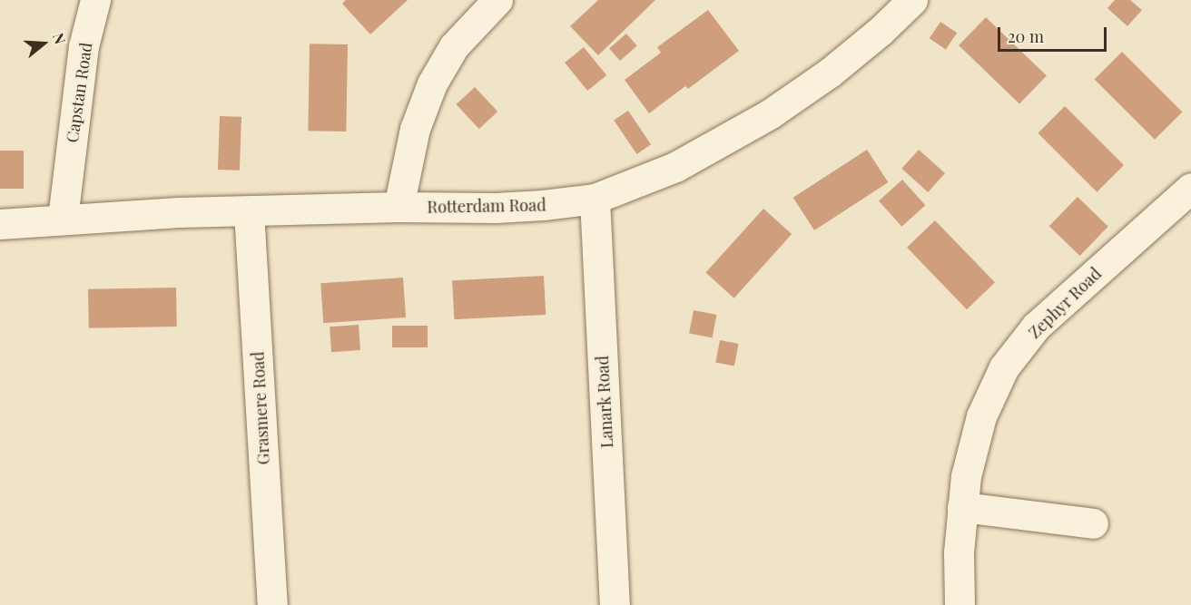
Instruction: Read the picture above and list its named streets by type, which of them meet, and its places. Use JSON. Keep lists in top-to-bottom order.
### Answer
{
  "streets": {
    "street": [
      "Capstan Road",
      "Rotterdam Road",
      "Zephyr Road",
      "Lanark Road",
      "Grasmere Road"
    ]
  },
  "crossings": [
    ["Capstan Road", "Rotterdam Road"],
    ["Rotterdam Road", "Lanark Road"],
    ["Rotterdam Road", "Grasmere Road"]
  ],
  "scale_bar": "20 m",
  "north": "right"
}
